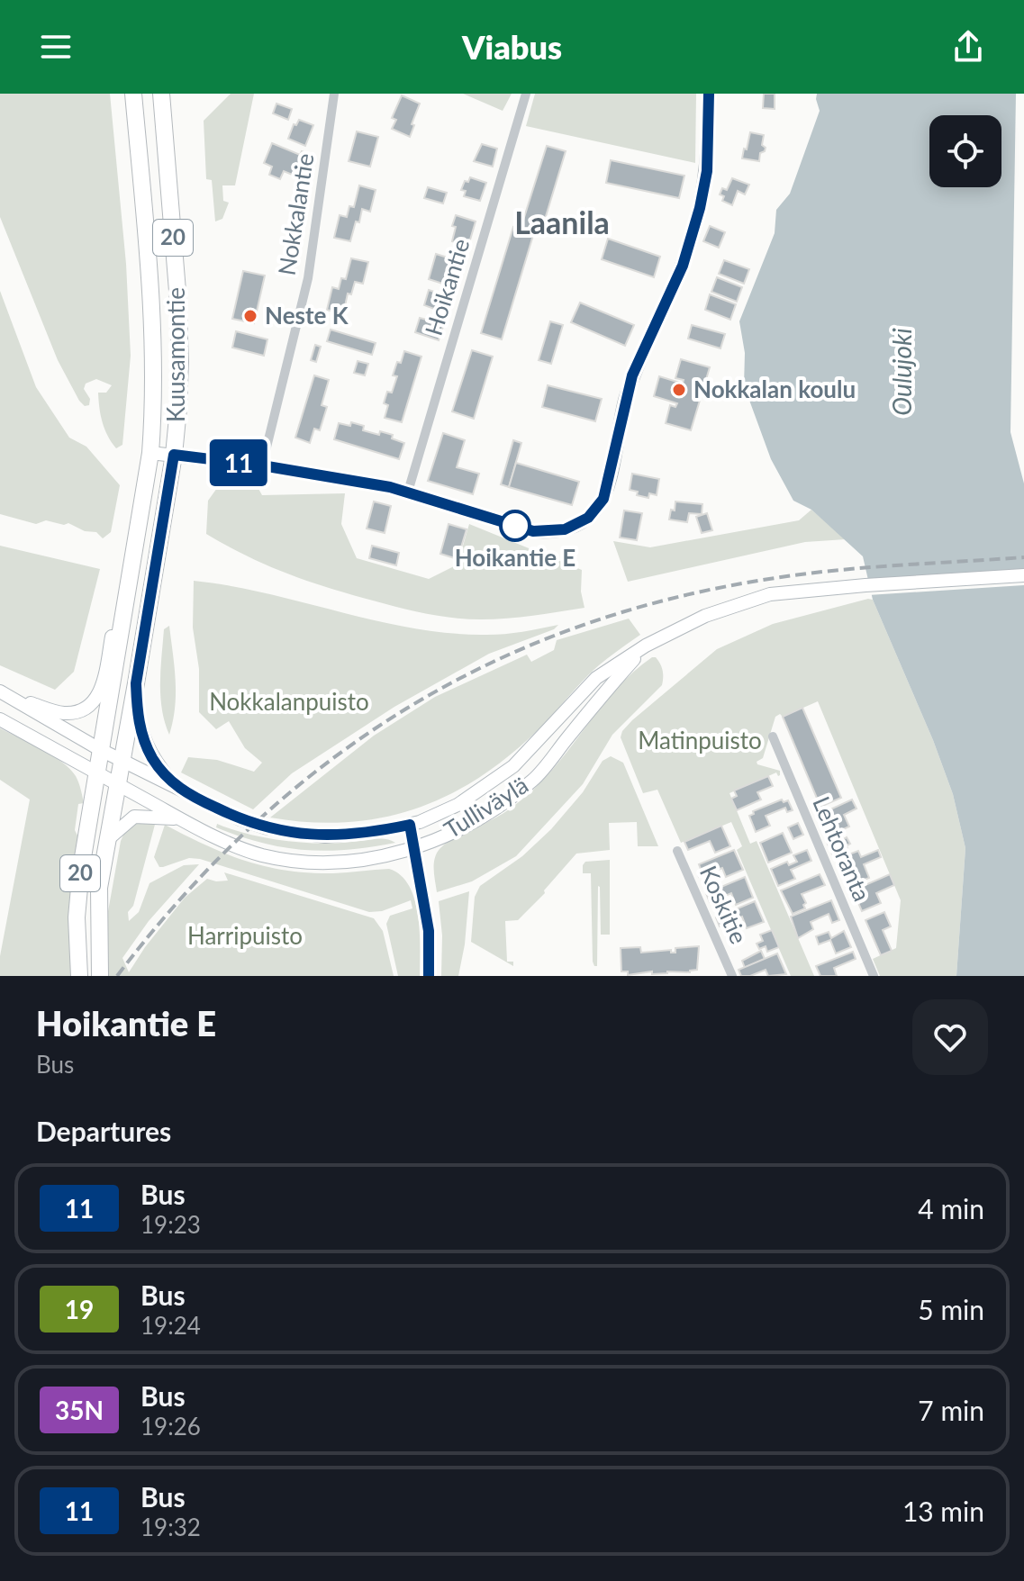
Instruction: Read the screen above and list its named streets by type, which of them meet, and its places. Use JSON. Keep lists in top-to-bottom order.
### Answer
{
  "streets": {
    "highway": ["20", "Kuusamontie"],
    "main road": ["Tulliväylä"],
    "street": [
      "Nokkalantie",
      "Hoikantie",
      "Lehtoranta",
      "Koskitie"
    ]
  },
  "crossings": [
    ["20", "Kuusamontie"],
    ["20", "Tulliväylä"],
    ["Kuusamontie", "Tulliväylä"]
  ],
  "districts": ["Laanila"],
  "water": ["Oulujoki"],
  "parks": ["Nokkalanpuisto", "Matinpuisto", "Harripuisto"],
  "places": ["Neste K", "Nokkalan koulu", "Hoikantie E"],
  "lines": ["bus line 11"],
  "page": {
    "header": "Viabus",
    "on_map": "11",
    "heading": [
      ["Hoikantie E", "Bus"],
      "Departures"
    ],
    "list": [
      {
        "mark": "11",
        "name": "Bus",
        "note": "19:23",
        "value": "4 min"
      },
      {
        "mark": "19",
        "name": "Bus",
        "note": "19:24",
        "value": "5 min"
      },
      {
        "mark": "35N",
        "name": "Bus",
        "note": "19:26",
        "value": "7 min"
      },
      {
        "mark": "11",
        "name": "Bus",
        "note": "19:32",
        "value": "13 min"
      }
    ]
  }
}
